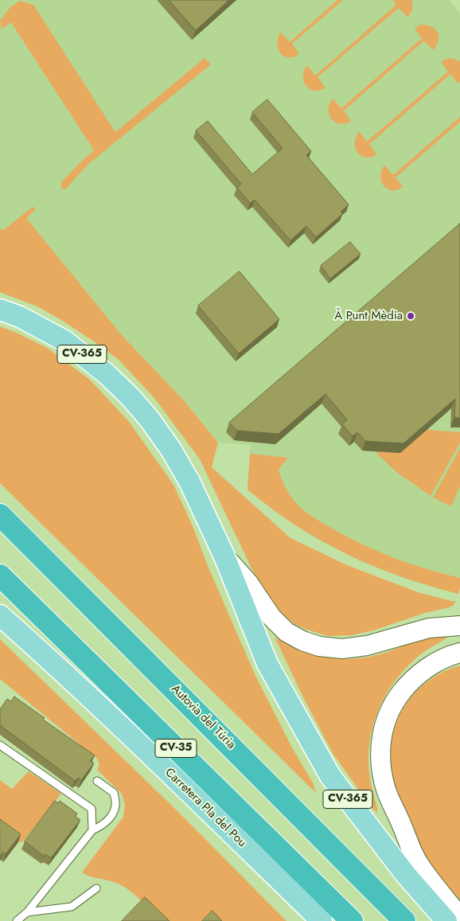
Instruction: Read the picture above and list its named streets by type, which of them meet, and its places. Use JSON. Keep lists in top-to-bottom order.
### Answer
{
  "streets": {
    "highway": ["Autovia del Túria", "CV-35"],
    "main road": ["CV-365", "Carretera Pla del Pou"]
  },
  "places": ["À Punt Mèdia"]
}
